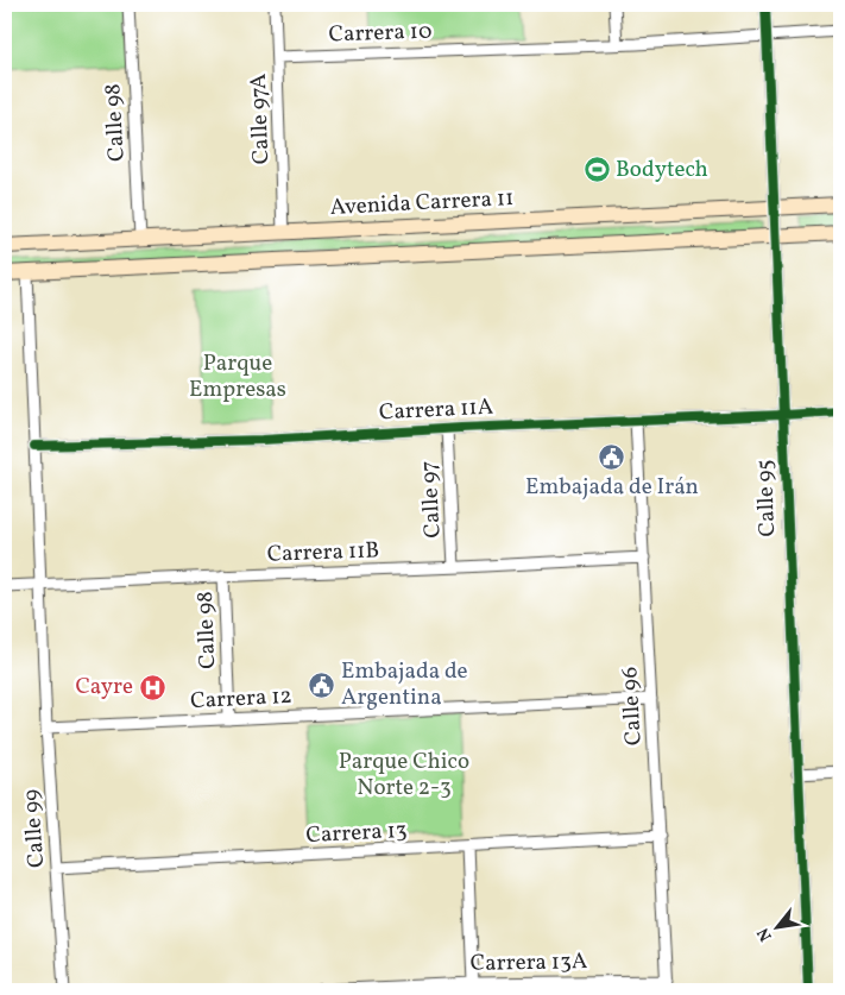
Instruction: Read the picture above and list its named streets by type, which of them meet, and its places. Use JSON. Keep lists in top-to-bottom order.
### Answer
{
  "streets": {
    "main road": ["Avenida Carrera 11"],
    "street": [
      "Carrera 10",
      "Calle 97A",
      "Calle 98",
      "Carrera 11A",
      "Calle 95",
      "Calle 97",
      "Carrera 11B",
      "Carrera 12",
      "Calle 96",
      "Calle 99",
      "Carrera 13",
      "Carrera 13A"
    ]
  },
  "crossings": [
    ["Carrera 10", "Calle 97A"],
    ["Carrera 10", "Calle 95"],
    ["Calle 97A", "Avenida Carrera 11"],
    ["Calle 98", "Avenida Carrera 11"],
    ["Calle 98", "Carrera 11B"],
    ["Calle 98", "Carrera 12"],
    ["Avenida Carrera 11", "Calle 95"],
    ["Carrera 11A", "Calle 95"],
    ["Carrera 11A", "Calle 97"],
    ["Carrera 11A", "Calle 96"],
    ["Carrera 11A", "Calle 99"],
    ["Calle 97", "Carrera 11B"],
    ["Carrera 11B", "Calle 96"],
    ["Carrera 11B", "Calle 99"],
    ["Carrera 12", "Calle 96"],
    ["Carrera 12", "Calle 99"],
    ["Calle 96", "Carrera 13"],
    ["Calle 96", "Carrera 13A"],
    ["Calle 99", "Carrera 13"]
  ],
  "parks": ["Parque Empresas", "Parque Chico Norte 2-3"],
  "places": {
    "sports": ["Bodytech"],
    "public building": ["Embajada de Irán", "Embajada de Argentina"],
    "hospital": ["Cayre"]
  },
  "north": "bottom left"
}
